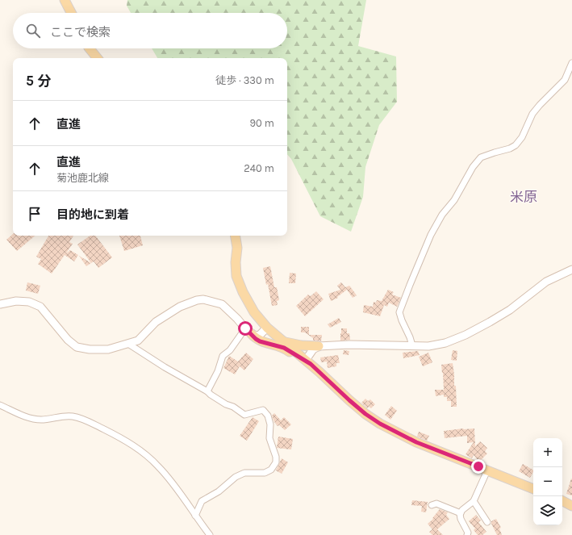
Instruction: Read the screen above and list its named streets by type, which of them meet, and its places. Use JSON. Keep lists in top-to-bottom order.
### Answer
{
  "districts": ["米原"],
  "page": {
    "search": "ここで検索",
    "heading": ["5 分", "徒歩 · 330 m"],
    "list": [
      ["直進", "90 m"],
      ["直進", "菊池鹿北線", "240 m"],
      "目的地に到着"
    ],
    "map_buttons": ["+", "−"]
  }
}
